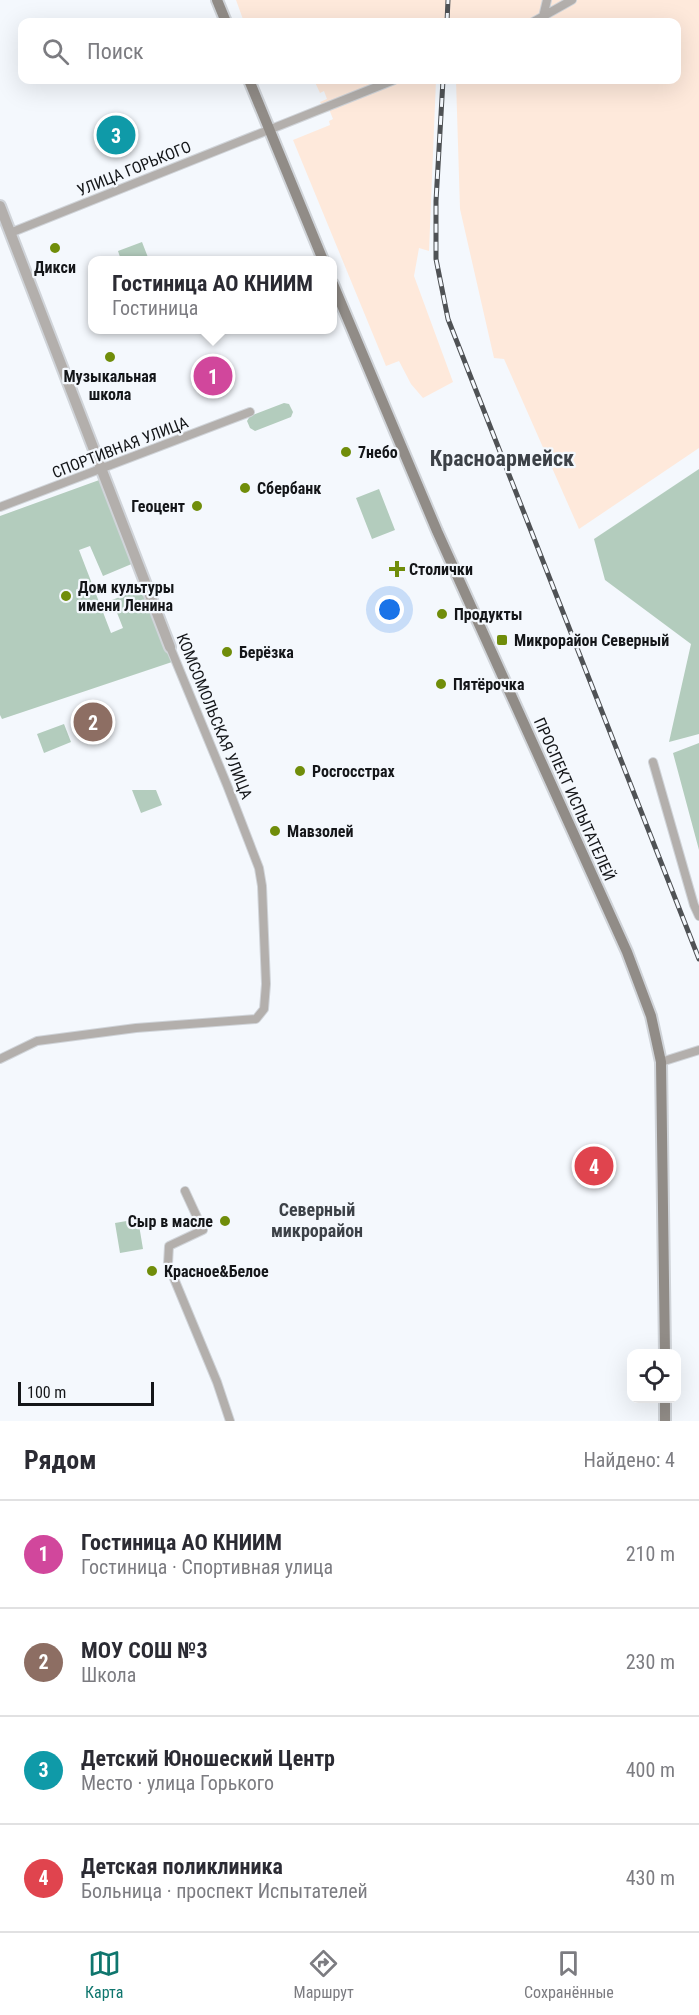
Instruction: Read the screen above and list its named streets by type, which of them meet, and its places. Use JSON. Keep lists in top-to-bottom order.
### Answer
{
  "streets": {
    "main road": ["ПРОСПЕКТ ИСПЫТАТЕЛЕЙ"],
    "street": ["УЛИЦА ГОРЬКОГО", "СПОРТИВНАЯ УЛИЦА", "КОМСОМОЛЬСКАЯ УЛИЦА"]
  },
  "crossings": [
    ["УЛИЦА ГОРЬКОГО", "КОМСОМОЛЬСКАЯ УЛИЦА"],
    ["СПОРТИВНАЯ УЛИЦА", "КОМСОМОЛЬСКАЯ УЛИЦА"]
  ],
  "districts": ["Красноармейск", "Северный микрорайон"],
  "places": {
    "other": [
      "Дикси",
      "Музыкальная школа",
      "7небо",
      "Сбербанк",
      "Геоцент",
      "Дом культуры имени Ленина",
      "Продукты",
      "Берёзка",
      "Пятёрочка",
      "Росгосстрах",
      "Мавзолей",
      "Сыр в масле",
      "Красное&Белое"
    ],
    "health": ["Столички"],
    "transit": ["Микрорайон Северный"]
  },
  "scale_bar": "100 m",
  "page": {
    "search": "Поиск",
    "pins": [
      "3",
      "1",
      "2",
      "4"
    ],
    "popup": ["Гостиница АО КНИИМ", "Гостиница"],
    "scale": "100 m",
    "heading": ["Рядом", "Найдено: 4"],
    "list": [
      {
        "mark": "1",
        "name": "Гостиница АО КНИИМ",
        "note": "Гостиница · Спортивная улица",
        "value": "210 m"
      },
      {
        "mark": "2",
        "name": "МОУ СОШ №3",
        "note": "Школа",
        "value": "230 m"
      },
      {
        "mark": "3",
        "name": "Детский Юношеский Центр",
        "note": "Место · улица Горького",
        "value": "400 m"
      },
      {
        "mark": "4",
        "name": "Детская поликлиника",
        "note": "Больница · проспект Испытателей",
        "value": "430 m"
      }
    ],
    "nav": ["Карта", "Маршрут", "Сохранённые"]
  }
}
